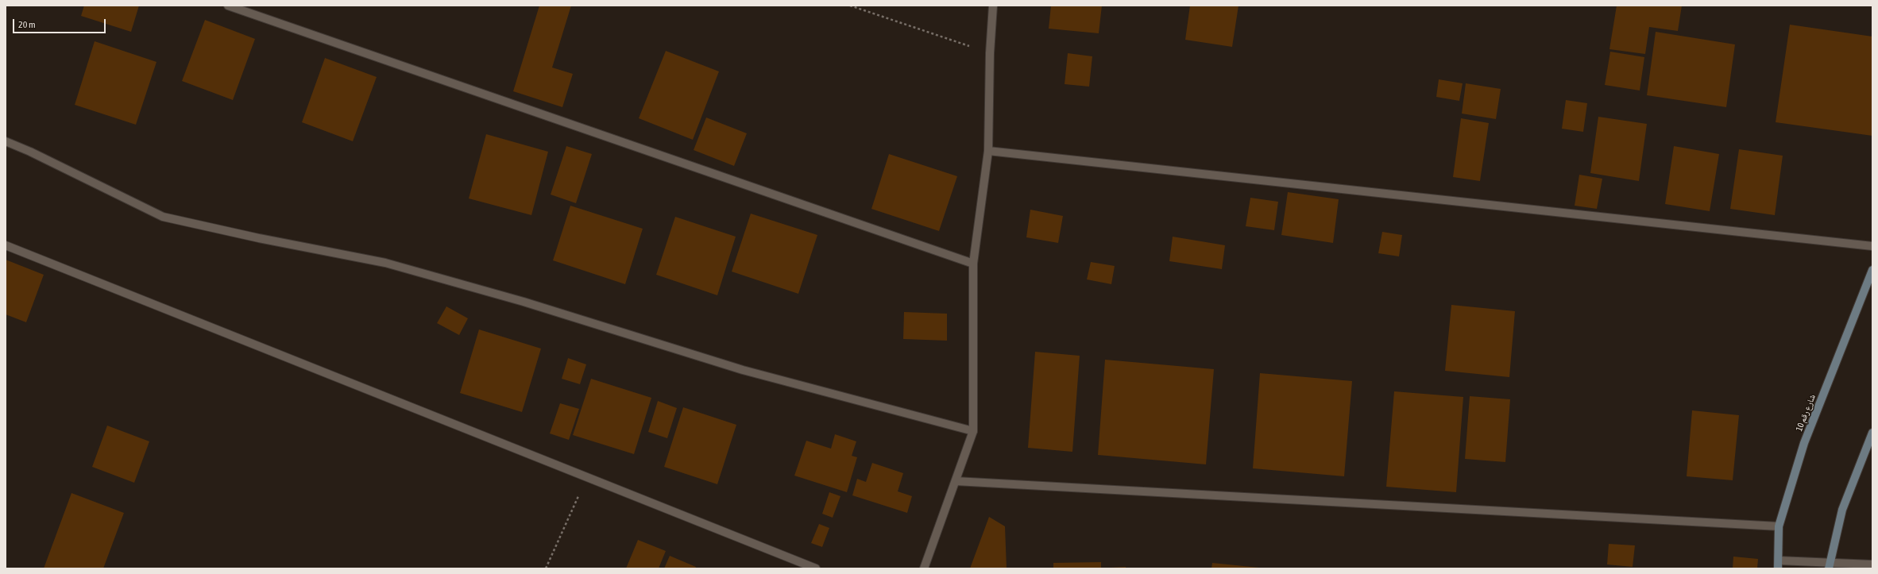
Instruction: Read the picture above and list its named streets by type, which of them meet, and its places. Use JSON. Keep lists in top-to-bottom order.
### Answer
{
  "streets": {
    "main road": ["شارع رقم 10"]
  },
  "scale_bar": "20 m"
}
